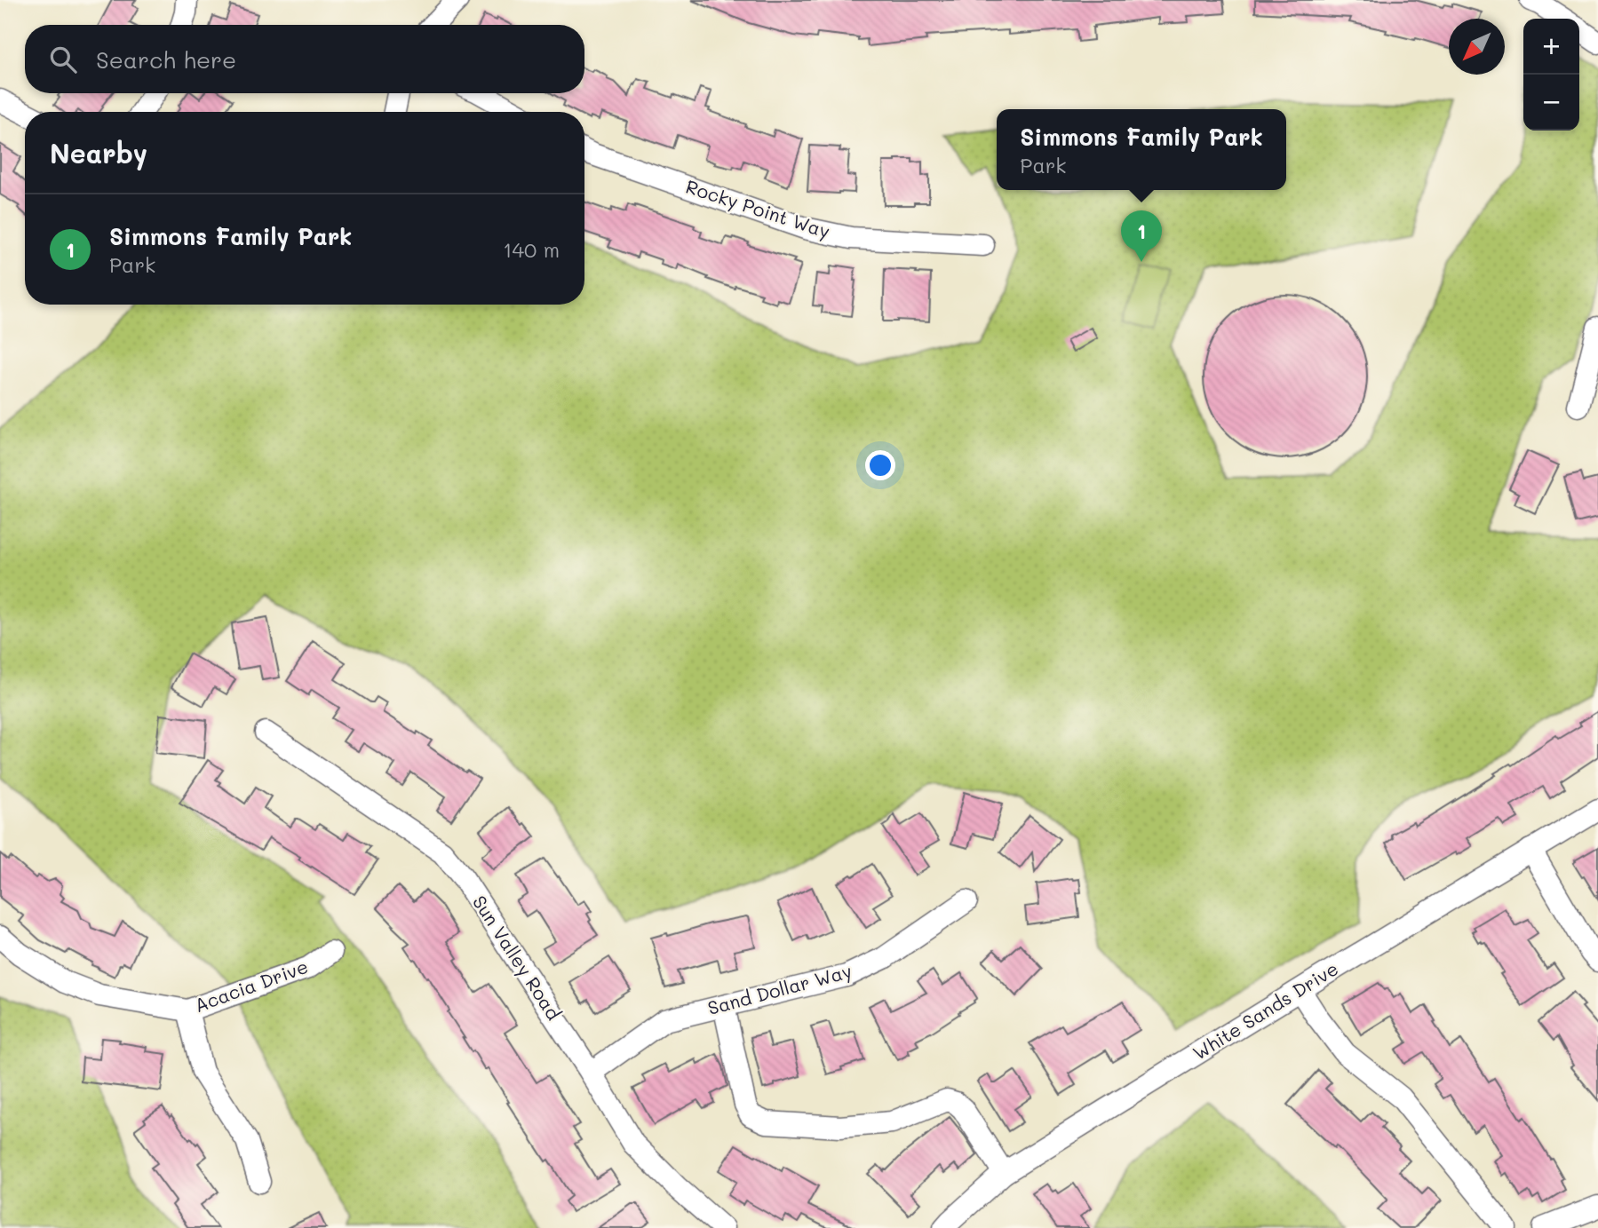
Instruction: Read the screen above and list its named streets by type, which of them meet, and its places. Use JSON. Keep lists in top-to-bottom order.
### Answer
{
  "streets": {
    "street": [
      "Rocky Point Way",
      "Sun Valley Road",
      "Acacia Drive",
      "Sand Dollar Way",
      "White Sands Drive"
    ]
  },
  "crossings": [
    ["Sun Valley Road", "Sand Dollar Way"]
  ],
  "north": "bottom left",
  "page": {
    "map_buttons": ["+", "−"],
    "search": "Search here",
    "popup": ["Simmons Family Park", "Park"],
    "heading": "Nearby",
    "list": [
      {
        "mark": "1",
        "name": "Simmons Family Park",
        "note": "Park",
        "value": "140 m"
      }
    ],
    "pins": "1"
  }
}
